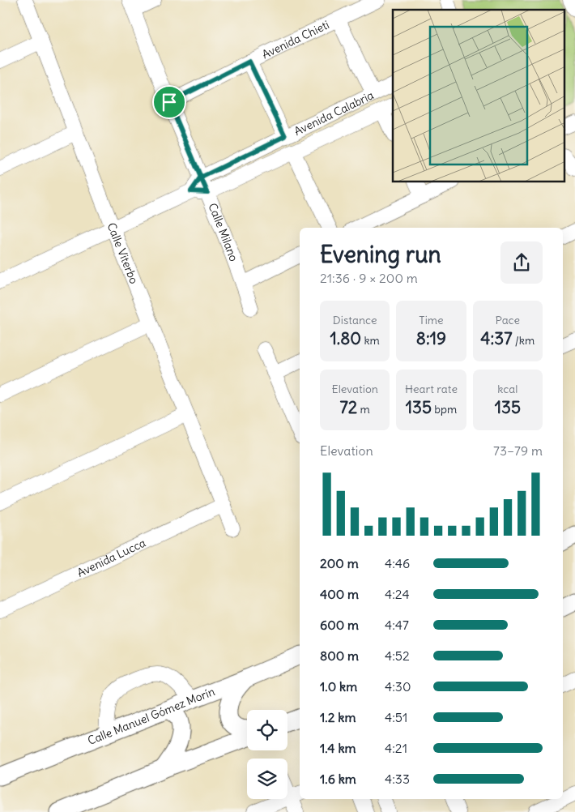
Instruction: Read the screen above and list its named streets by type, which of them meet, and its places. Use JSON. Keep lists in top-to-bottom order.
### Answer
{
  "streets": {
    "main road": ["Calle Manuel Gómez Morín"],
    "street": [
      "Avenida Chieti",
      "Avenida Calabria",
      "Calle Milano",
      "Calle Viterbo",
      "Avenida Lucca"
    ]
  },
  "crossings": [
    ["Avenida Chieti", "Calle Milano"],
    ["Avenida Calabria", "Calle Milano"],
    ["Avenida Calabria", "Calle Viterbo"],
    ["Calle Viterbo", "Avenida Lucca"]
  ],
  "page": {
    "heading": ["Evening run", "21:36 · 9 × 200 m"],
    "stats": [
      ["Distance", "1.80 km"],
      ["Time", "8:19"],
      ["Pace", "4:37 /km"],
      ["Elevation", "72 m"],
      ["Heart rate", "135 bpm"],
      ["kcal", "135"]
    ],
    "chart": ["Elevation", "73–79 m"],
    "list": [
      {
        "name": "200 m",
        "note": "4:46"
      },
      {
        "name": "400 m",
        "note": "4:24"
      },
      {
        "name": "600 m",
        "note": "4:47"
      },
      {
        "name": "800 m",
        "note": "4:52"
      },
      {
        "name": "1.0 km",
        "note": "4:30"
      },
      {
        "name": "1.2 km",
        "note": "4:51"
      },
      {
        "name": "1.4 km",
        "note": "4:21"
      },
      {
        "name": "1.6 km",
        "note": "4:33"
      }
    ]
  }
}
